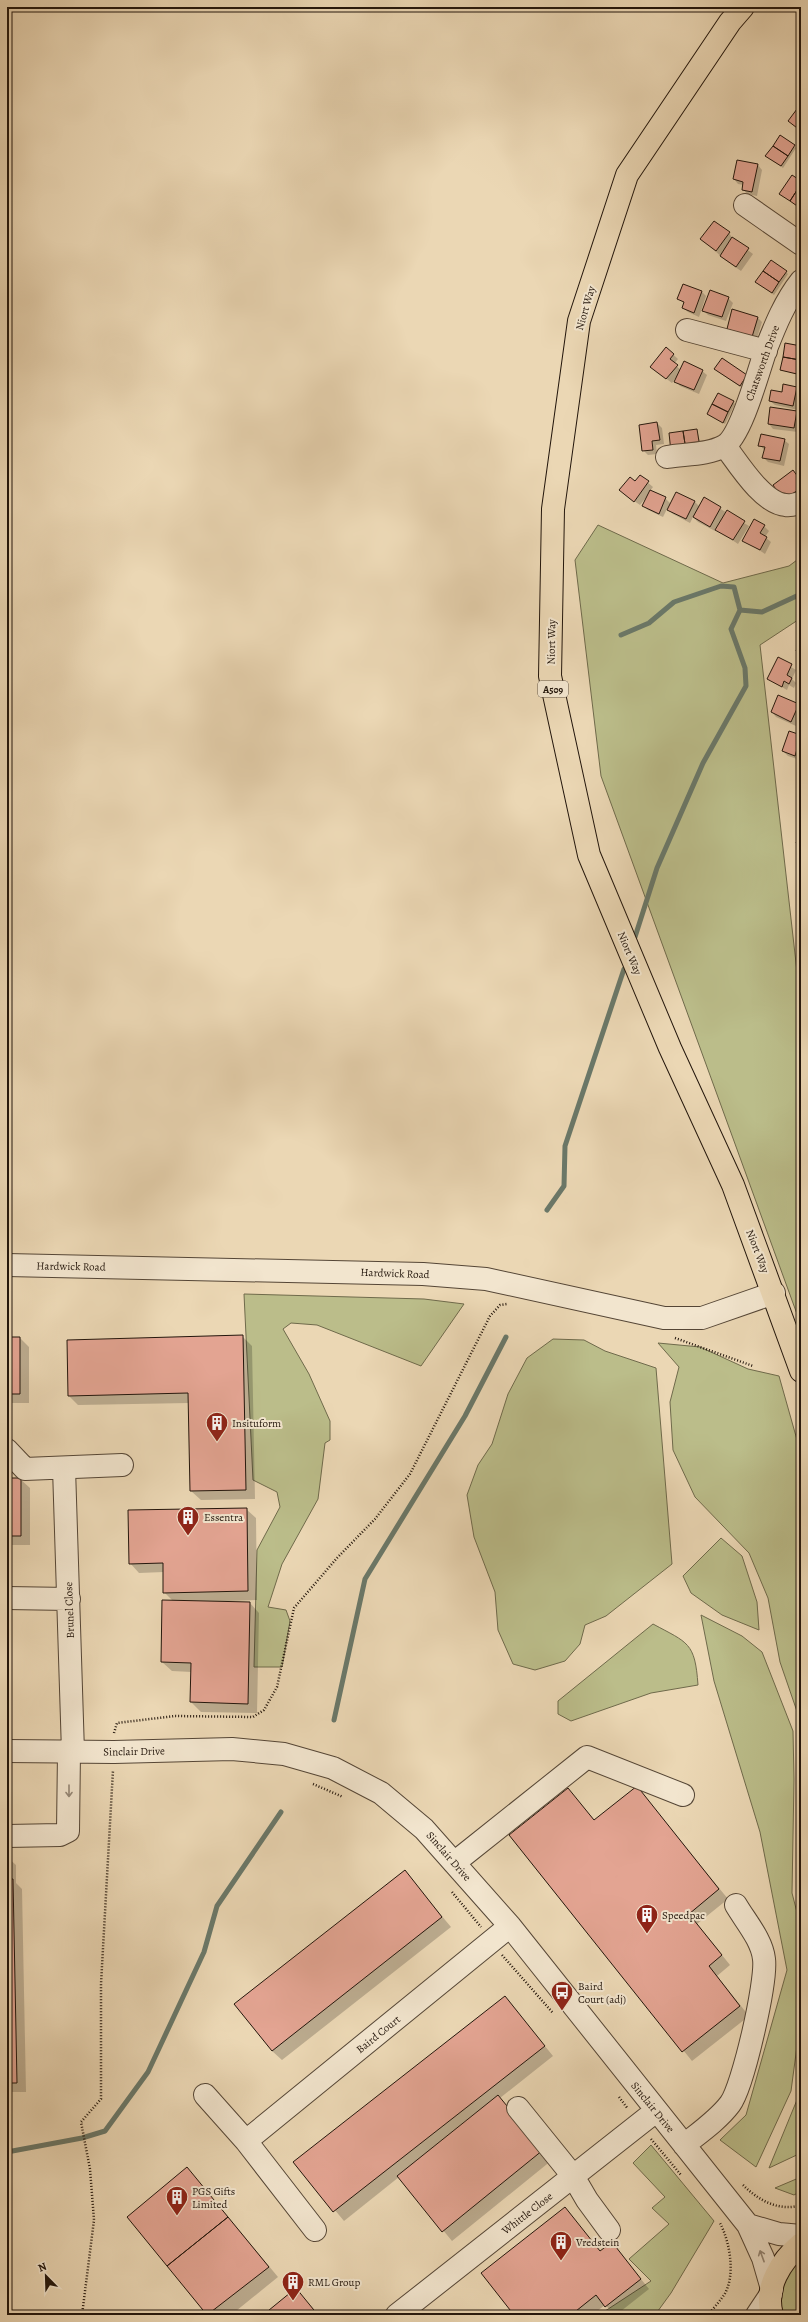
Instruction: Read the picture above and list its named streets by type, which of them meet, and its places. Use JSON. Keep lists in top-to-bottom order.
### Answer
{
  "streets": {
    "highway": ["Niort Way", "A509"],
    "street": [
      "Chatsworth Drive",
      "Hardwick Road",
      "Brunel Close",
      "Sinclair Drive",
      "Baird Court",
      "Whittle Close"
    ]
  },
  "crossings": [
    ["Niort Way", "Hardwick Road"],
    ["Brunel Close", "Sinclair Drive"],
    ["Sinclair Drive", "Baird Court"],
    ["Sinclair Drive", "Whittle Close"]
  ],
  "places": {
    "building": [
      "Insituform",
      "Essentra",
      "Speedpac",
      "PGS Gifts Limited",
      "Vredstein",
      "RML Group"
    ],
    "bus stop": ["Baird Court (adj)"]
  },
  "north": "top left"
}
